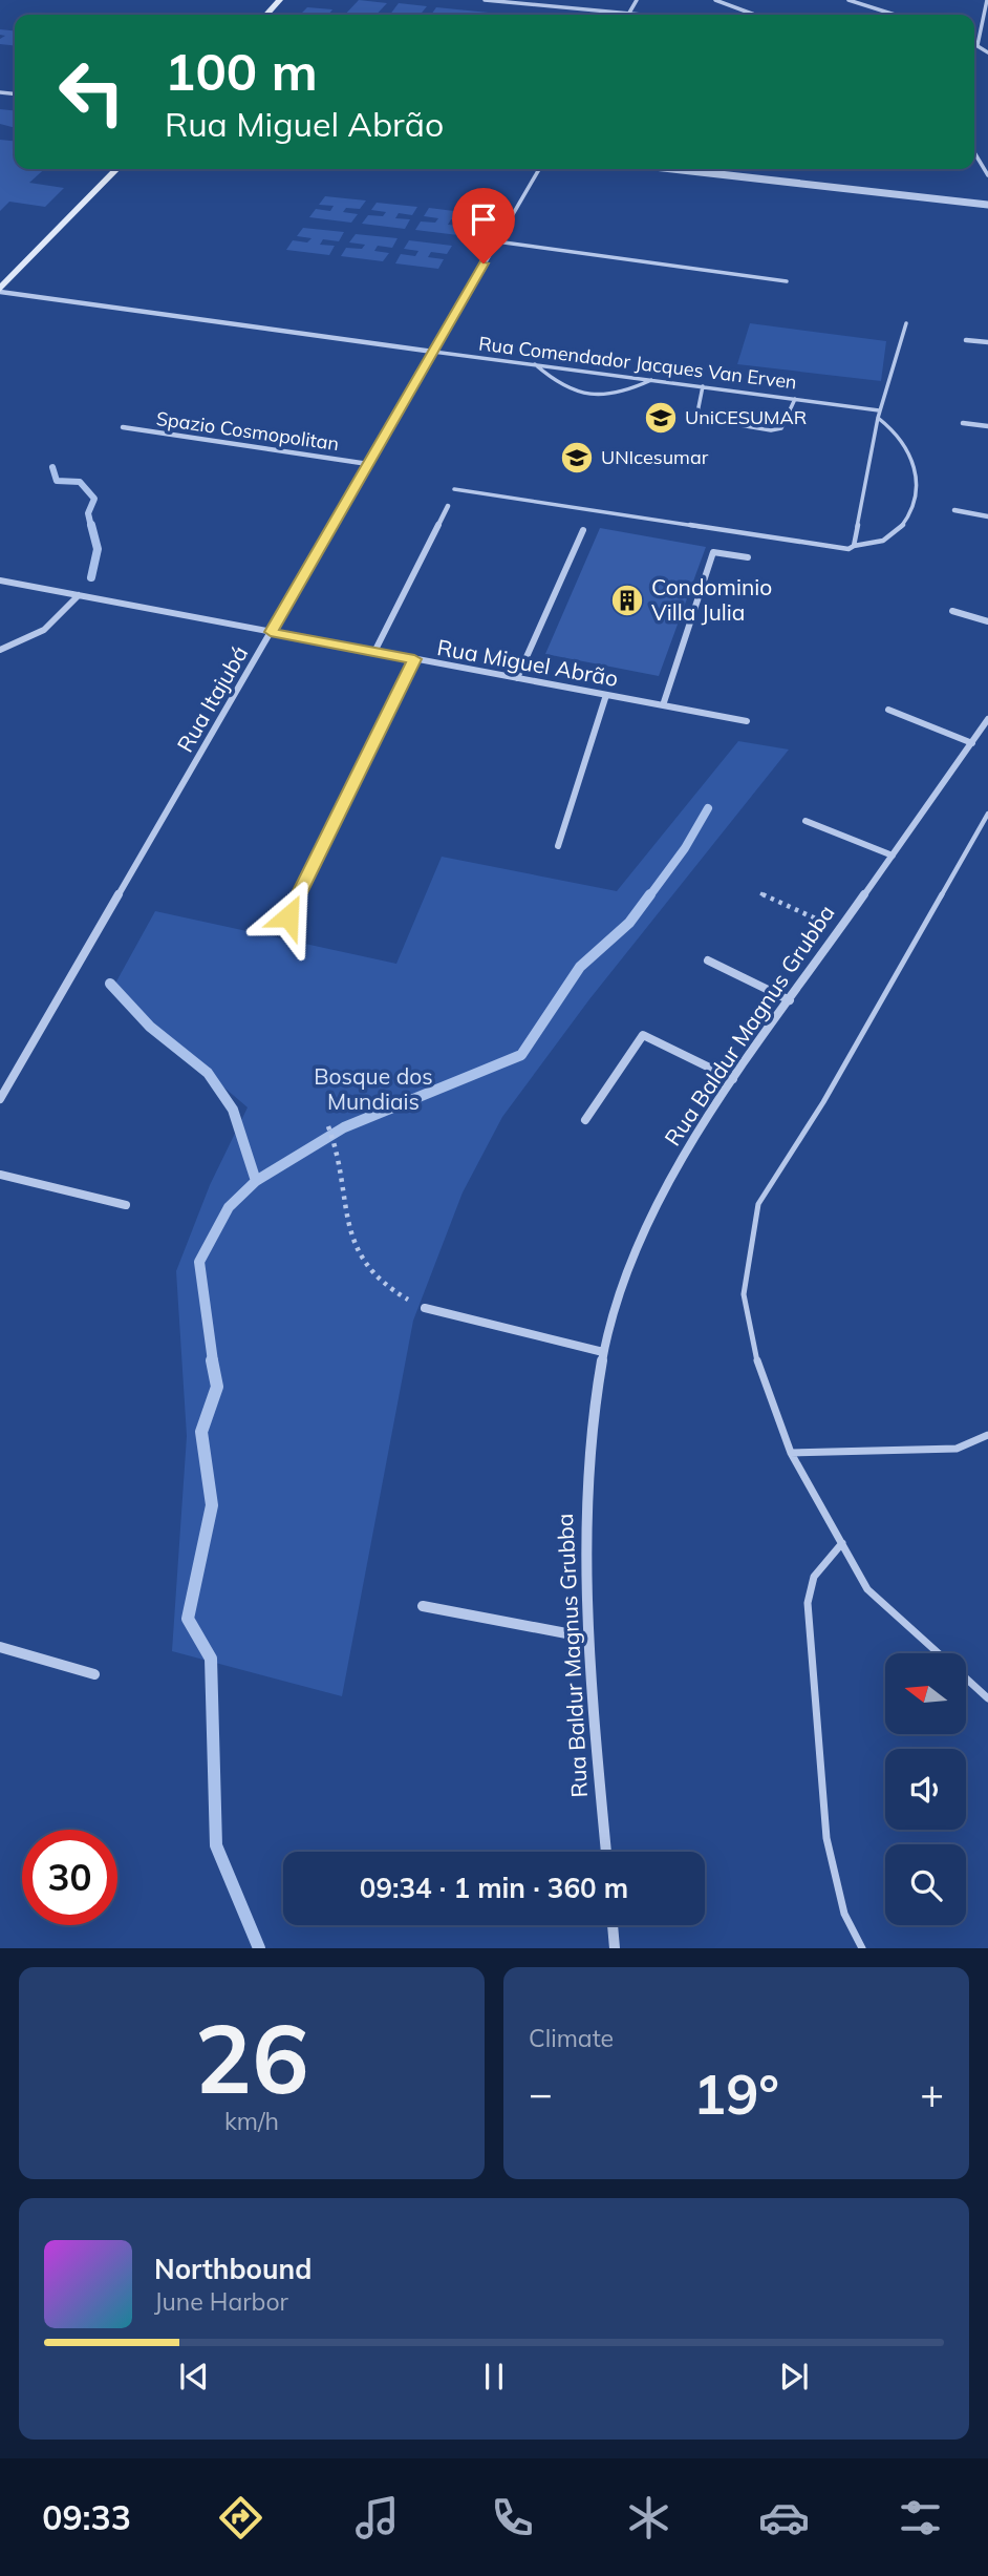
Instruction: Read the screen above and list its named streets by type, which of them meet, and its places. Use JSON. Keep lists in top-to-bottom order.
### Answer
{
  "streets": {
    "street": [
      "Rua Comendador Jacques Van Erven",
      "Spazio Cosmopolitan",
      "Rua Miguel Abrão",
      "Rua Itajubá",
      "Rua Baldur Magnus Grubba"
    ]
  },
  "crossings": [
    ["Rua Comendador Jacques Van Erven", "Rua Itajubá"],
    ["Spazio Cosmopolitan", "Rua Itajubá"],
    ["Rua Miguel Abrão", "Rua Itajubá"]
  ],
  "parks": ["Bosque dos Mundiais"],
  "places": {
    "school or university": ["UniCESUMAR", "UNIcesumar"],
    "building": ["Condominio Villa Julia"]
  },
  "north": "left",
  "page": {
    "turn": ["100 m", "Rua Miguel Abrão"],
    "limit": "30",
    "trip": "09:34 · 1 min · 360 m",
    "tile": [
      ["26", "km/h"],
      "Climate"
    ],
    "heat": ["−", "19°", "+"],
    "song": ["Northbound", "June Harbor"],
    "tabs": "09:33"
  }
}
